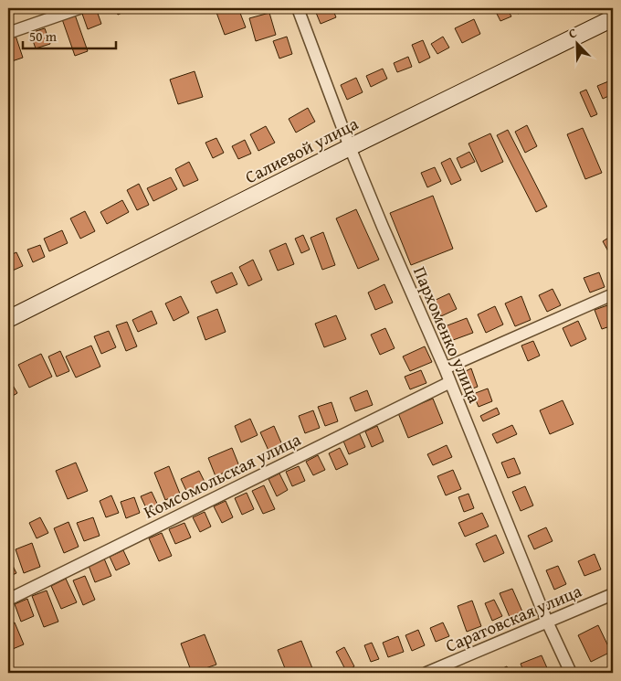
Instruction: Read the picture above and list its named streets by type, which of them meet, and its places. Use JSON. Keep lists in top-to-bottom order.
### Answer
{
  "streets": {
    "main road": ["Салиевой улица"],
    "street": ["Пархоменко улица", "Комсомольская улица", "Саратовская улица"]
  },
  "crossings": [
    ["Салиевой улица", "Пархоменко улица"],
    ["Пархоменко улица", "Комсомольская улица"],
    ["Пархоменко улица", "Саратовская улица"]
  ],
  "scale_bar": "50 m",
  "north": "top left"
}
